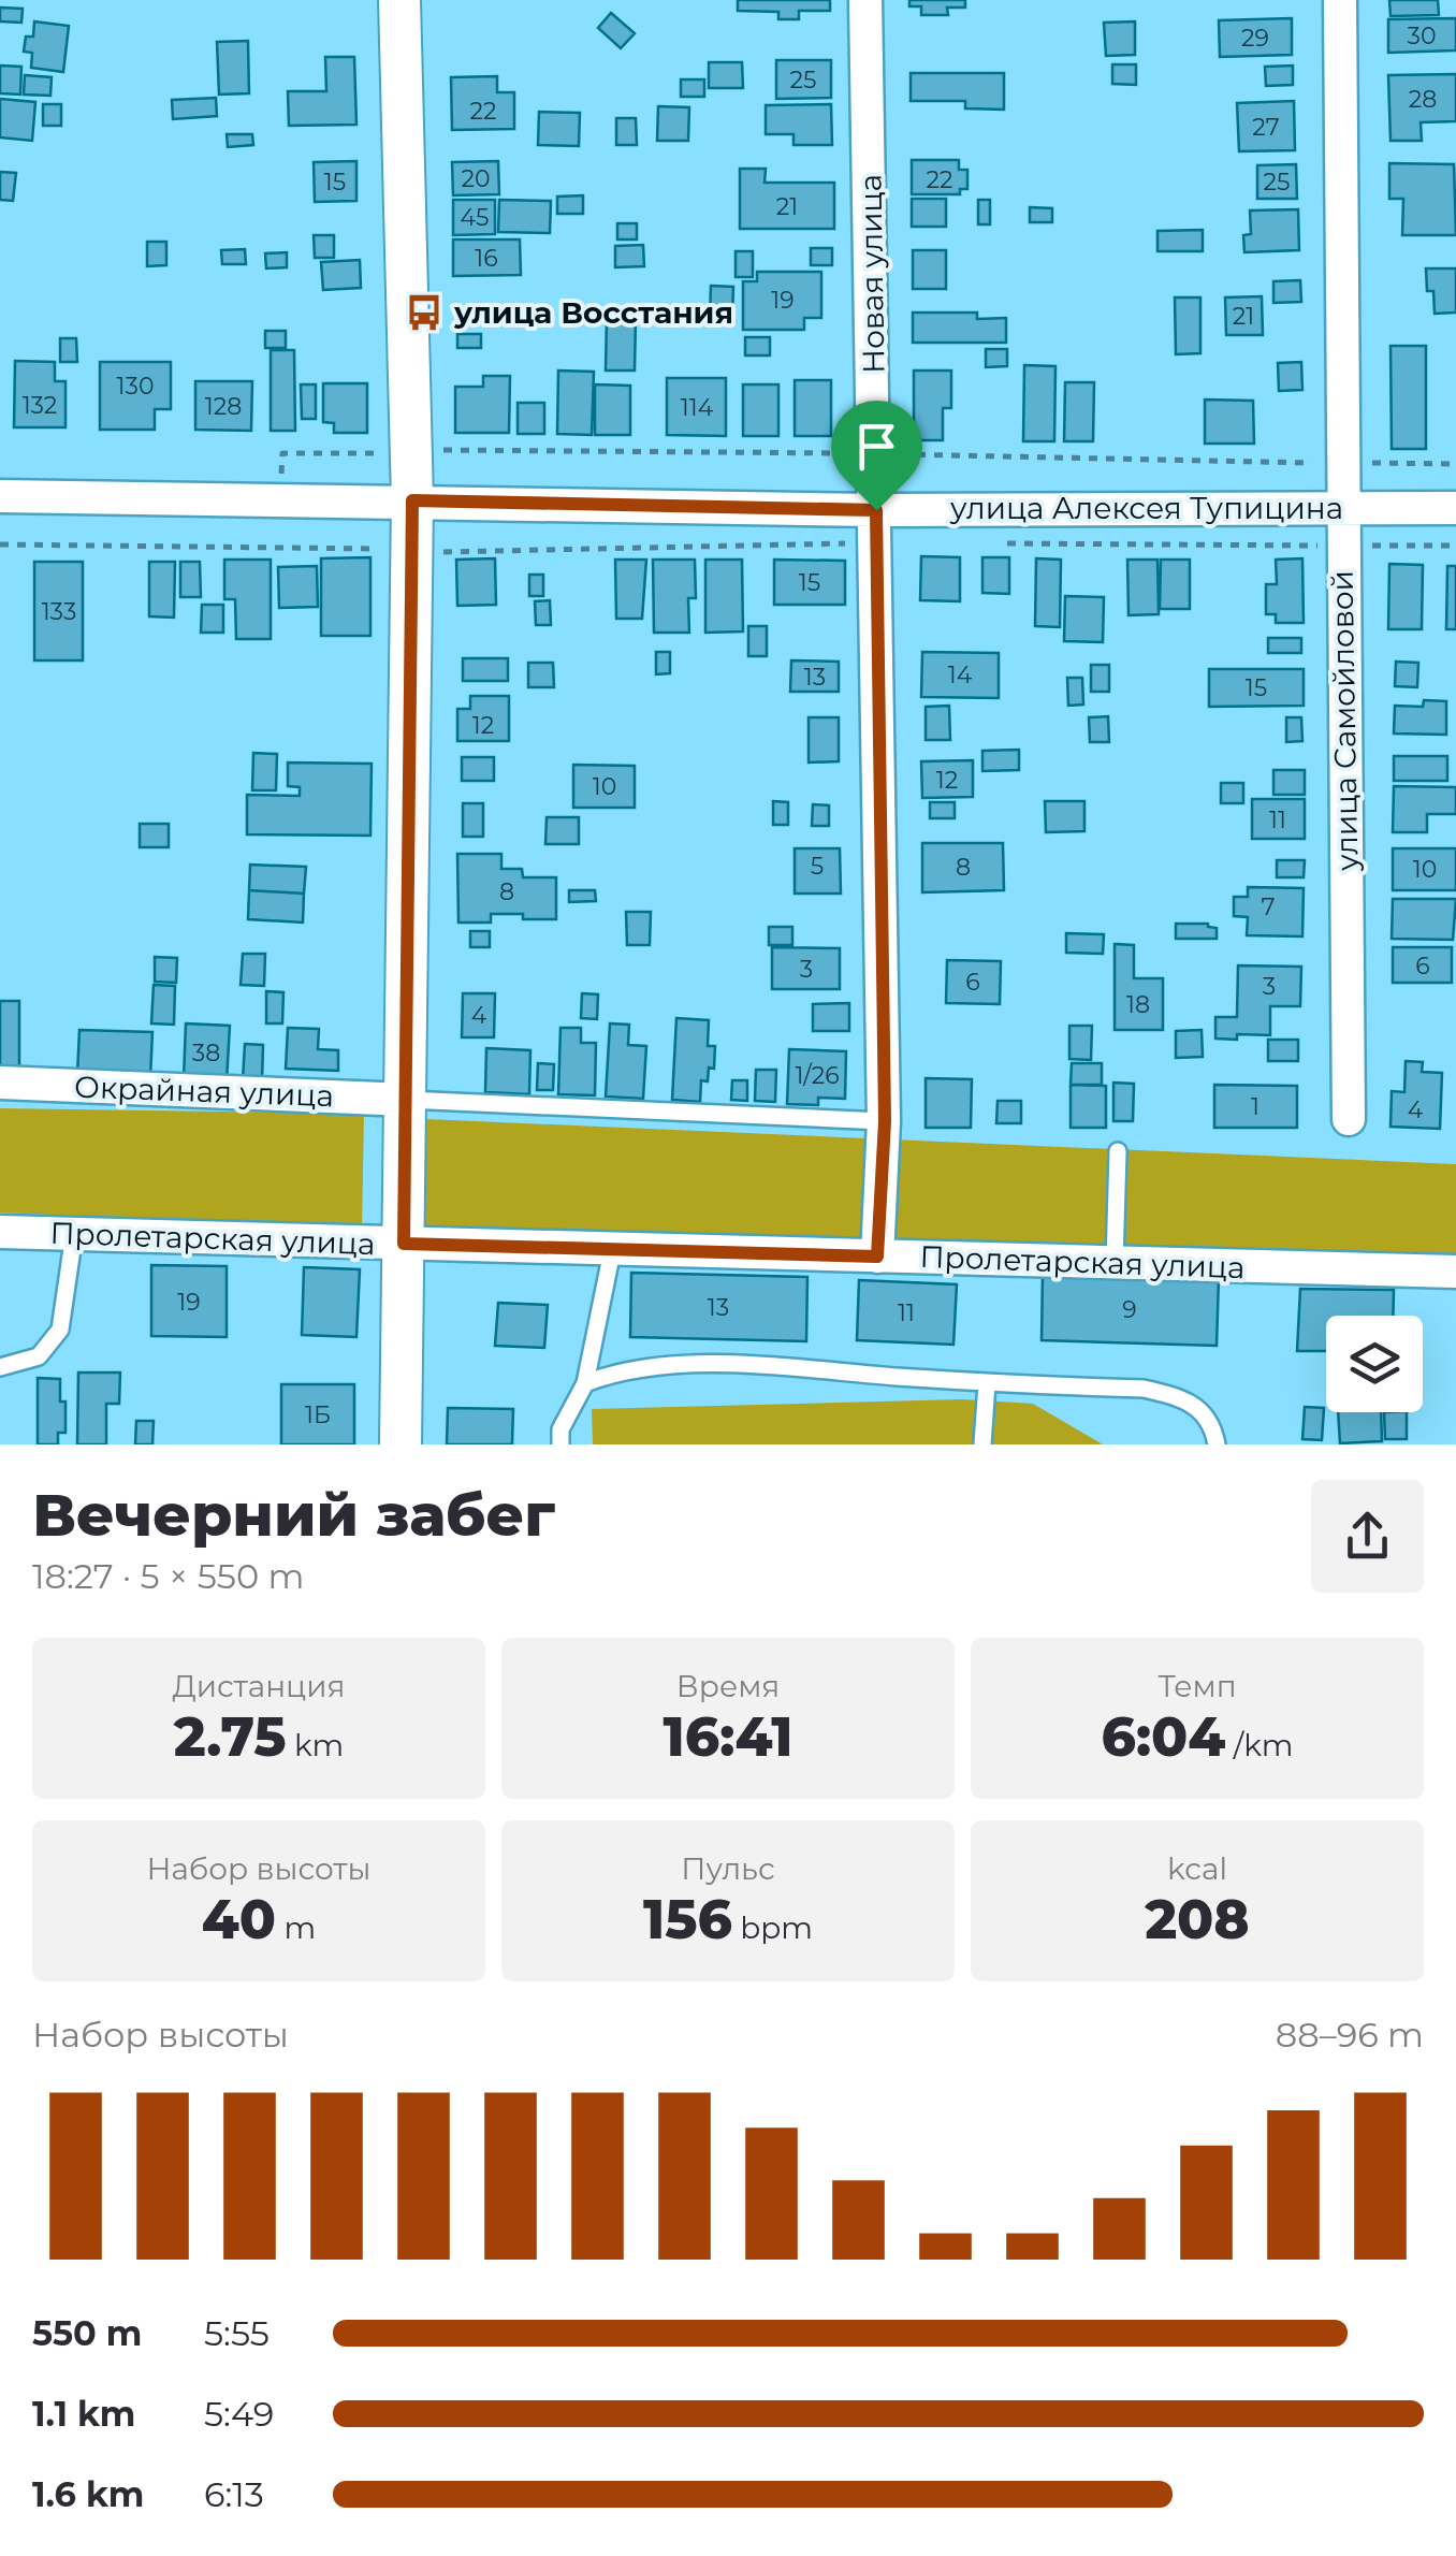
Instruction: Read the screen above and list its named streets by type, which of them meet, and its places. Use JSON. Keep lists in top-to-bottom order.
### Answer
{
  "streets": {
    "street": [
      "Новая улица",
      "улица Алексея Тупицина",
      "улица Самойловой",
      "Окрайная улица",
      "Пролетарская улица"
    ]
  },
  "crossings": [
    ["Новая улица", "улица Алексея Тупицина"],
    ["Новая улица", "Пролетарская улица"],
    ["улица Алексея Тупицина", "улица Самойловой"]
  ],
  "places": {
    "bus stop": ["улица Восстания"]
  },
  "house_numbers": [
    "30",
    "29",
    "25",
    "28",
    "22",
    "27",
    "20",
    "22",
    "15",
    "25",
    "21",
    "45",
    "16",
    "19",
    "21",
    "130",
    "132",
    "128",
    "114",
    "15",
    "133",
    "14",
    "13",
    "15",
    "12",
    "12",
    "10",
    "11",
    "5",
    "8",
    "10",
    "8",
    "7",
    "6",
    "3",
    "6",
    "3",
    "18",
    "4",
    "38",
    "1/26",
    "1",
    "4",
    "19",
    "13",
    "9",
    "11",
    "1Б"
  ],
  "page": {
    "heading": ["Вечерний забег", "18:27 · 5 × 550 m"],
    "stats": [
      ["Дистанция", "2.75 km"],
      ["Время", "16:41"],
      ["Темп", "6:04 /km"],
      ["Набор высоты", "40 m"],
      ["Пульс", "156 bpm"],
      ["kcal", "208"]
    ],
    "chart": ["Набор высоты", "88–96 m"],
    "list": [
      {
        "name": "550 m",
        "note": "5:55"
      },
      {
        "name": "1.1 km",
        "note": "5:49"
      },
      {
        "name": "1.6 km",
        "note": "6:13"
      }
    ]
  }
}
